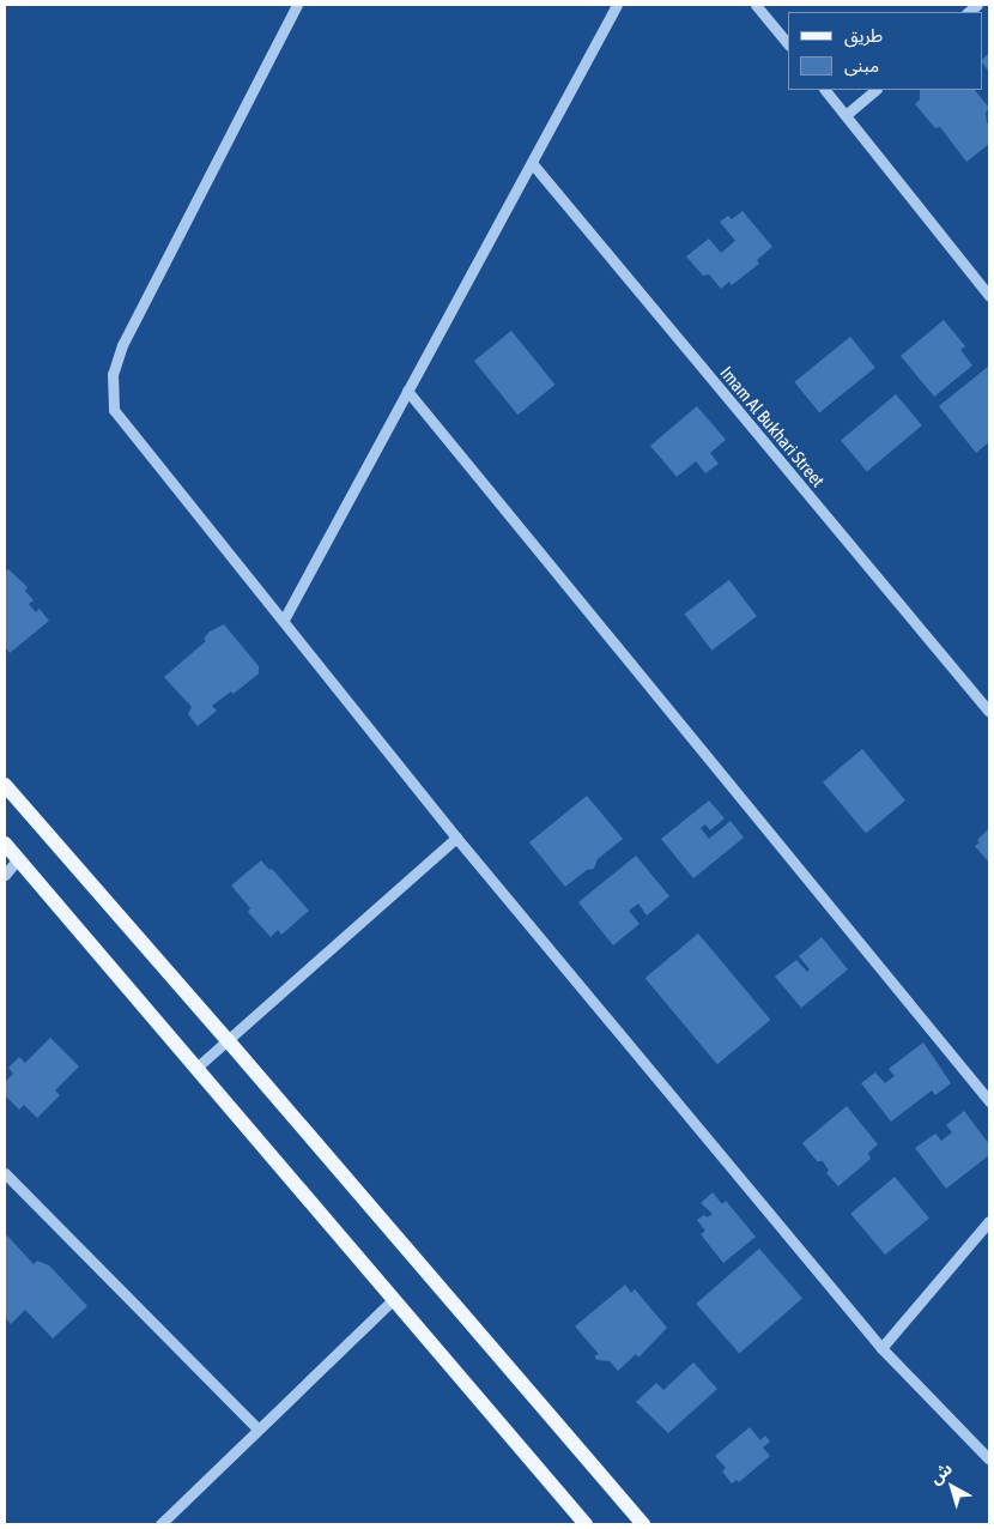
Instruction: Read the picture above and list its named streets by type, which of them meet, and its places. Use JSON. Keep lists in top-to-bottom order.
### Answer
{
  "streets": {
    "street": ["Imam Al Bukhari Street"]
  },
  "legend": ["طريق", "مبنى"],
  "north": "top left"
}
